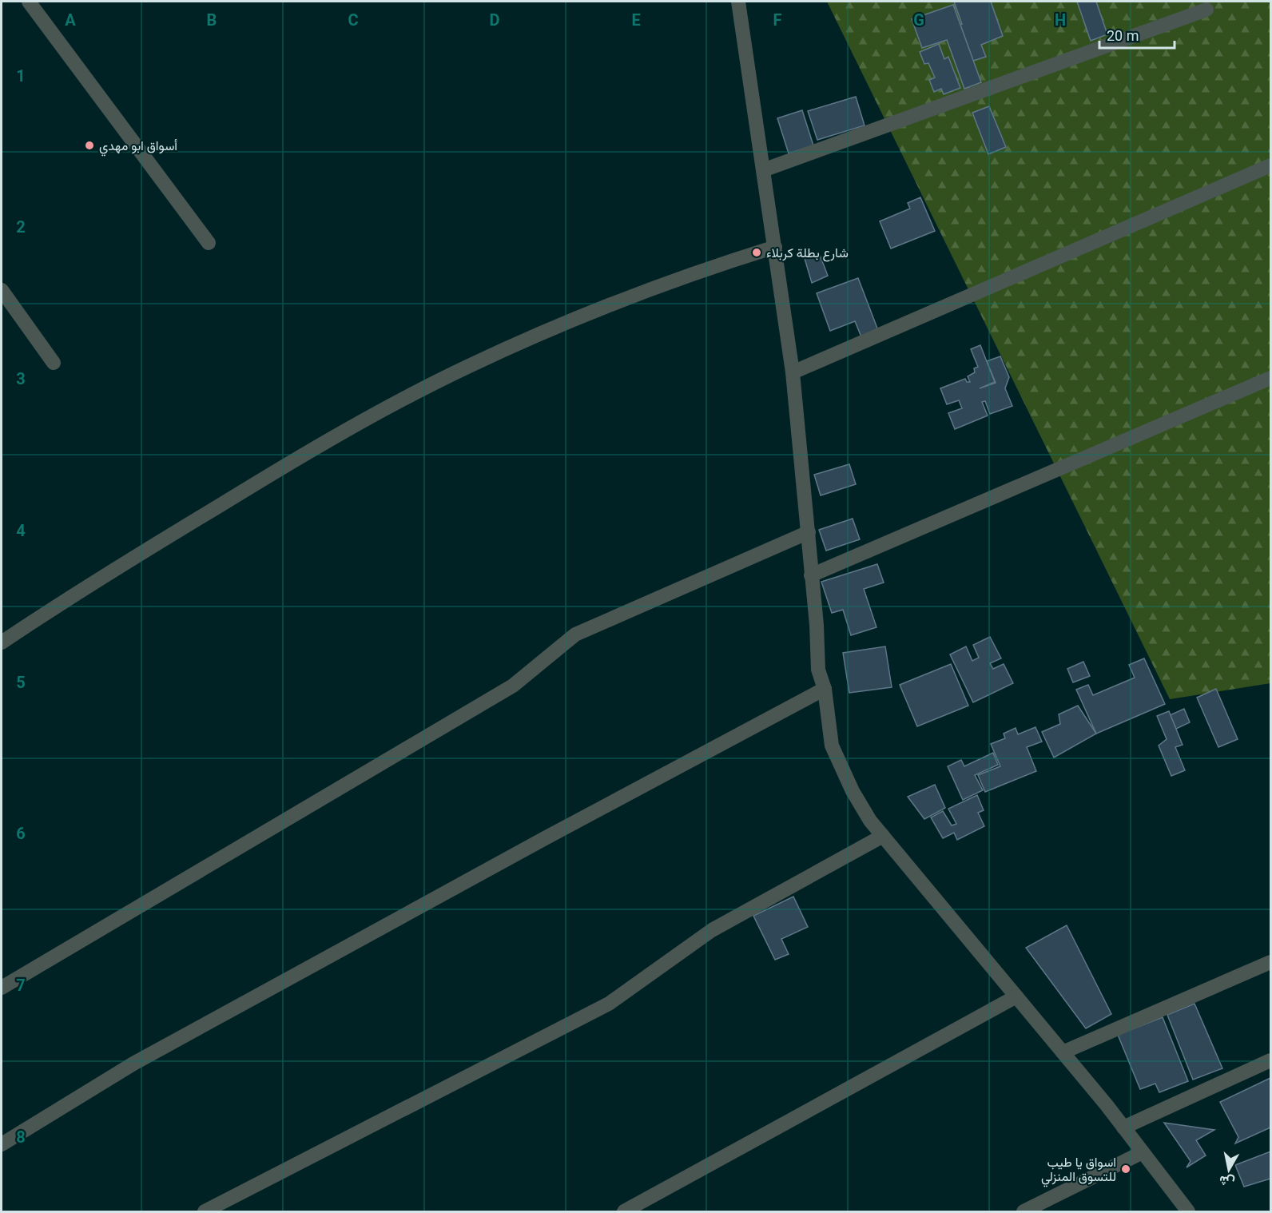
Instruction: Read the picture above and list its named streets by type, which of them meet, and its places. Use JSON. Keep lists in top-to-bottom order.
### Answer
{
  "places": ["أسواق ابو مهدي", "شارع بطلة كربلاء", "اسواق يا طيب للتسوق المنزلي"],
  "scale_bar": "20 m",
  "north": "bottom",
  "grid": {
    "columns": [
      "A",
      "B",
      "C",
      "D",
      "E",
      "F",
      "G",
      "H"
    ],
    "rows": [
      "1",
      "2",
      "3",
      "4",
      "5",
      "6",
      "7",
      "8"
    ]
  }
}
